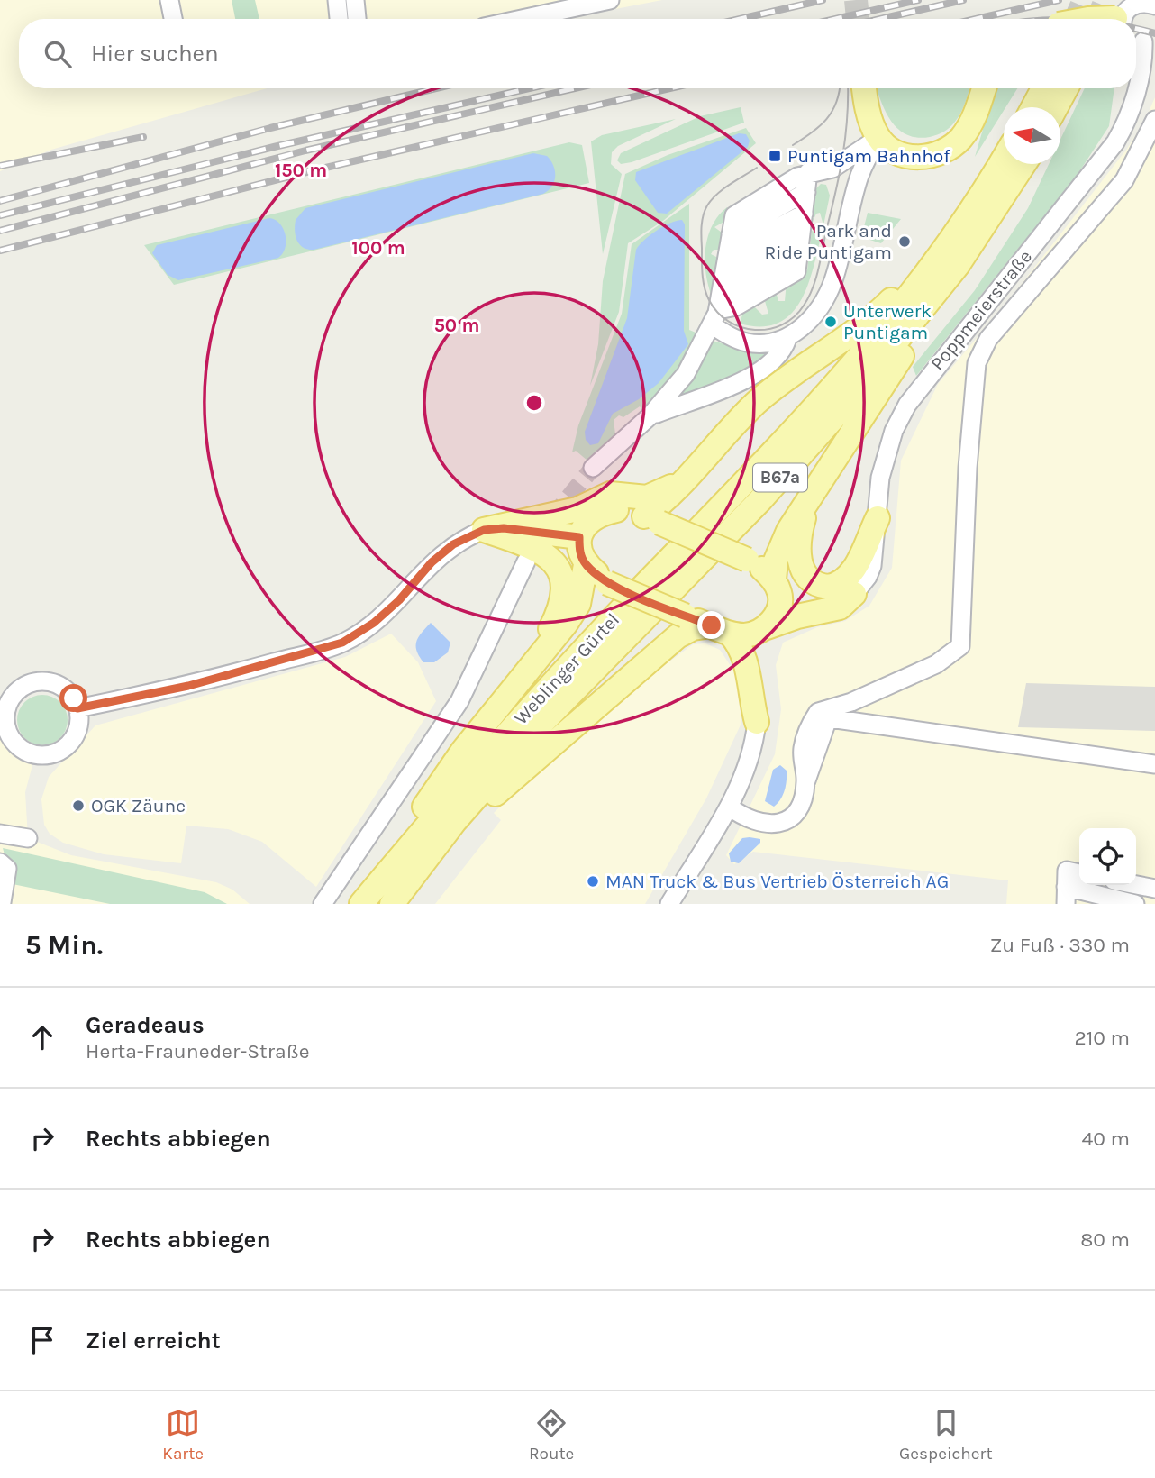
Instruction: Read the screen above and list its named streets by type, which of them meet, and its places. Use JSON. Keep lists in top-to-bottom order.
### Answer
{
  "streets": {
    "main road": ["B67a", "Weblinger Gürtel"],
    "street": ["Poppmeierstraße"]
  },
  "places": {
    "transit": ["Puntigam Bahnhof"],
    "other": [
      "Park and Ride Puntigam",
      "Unterwerk Puntigam",
      "OGK Zäune",
      "MAN Truck & Bus Vertrieb Österreich AG"
    ]
  },
  "north": "left",
  "page": {
    "search": "Hier suchen",
    "heading": ["5 Min.", "Zu Fuß · 330 m"],
    "list": [
      ["Geradeaus", "Herta-Frauneder-Straße", "210 m"],
      ["Rechts abbiegen", "40 m"],
      ["Rechts abbiegen", "80 m"],
      "Ziel erreicht"
    ],
    "nav": ["Karte", "Route", "Gespeichert"]
  },
  "rings": ["150 m", "100 m", "50 m"]
}
